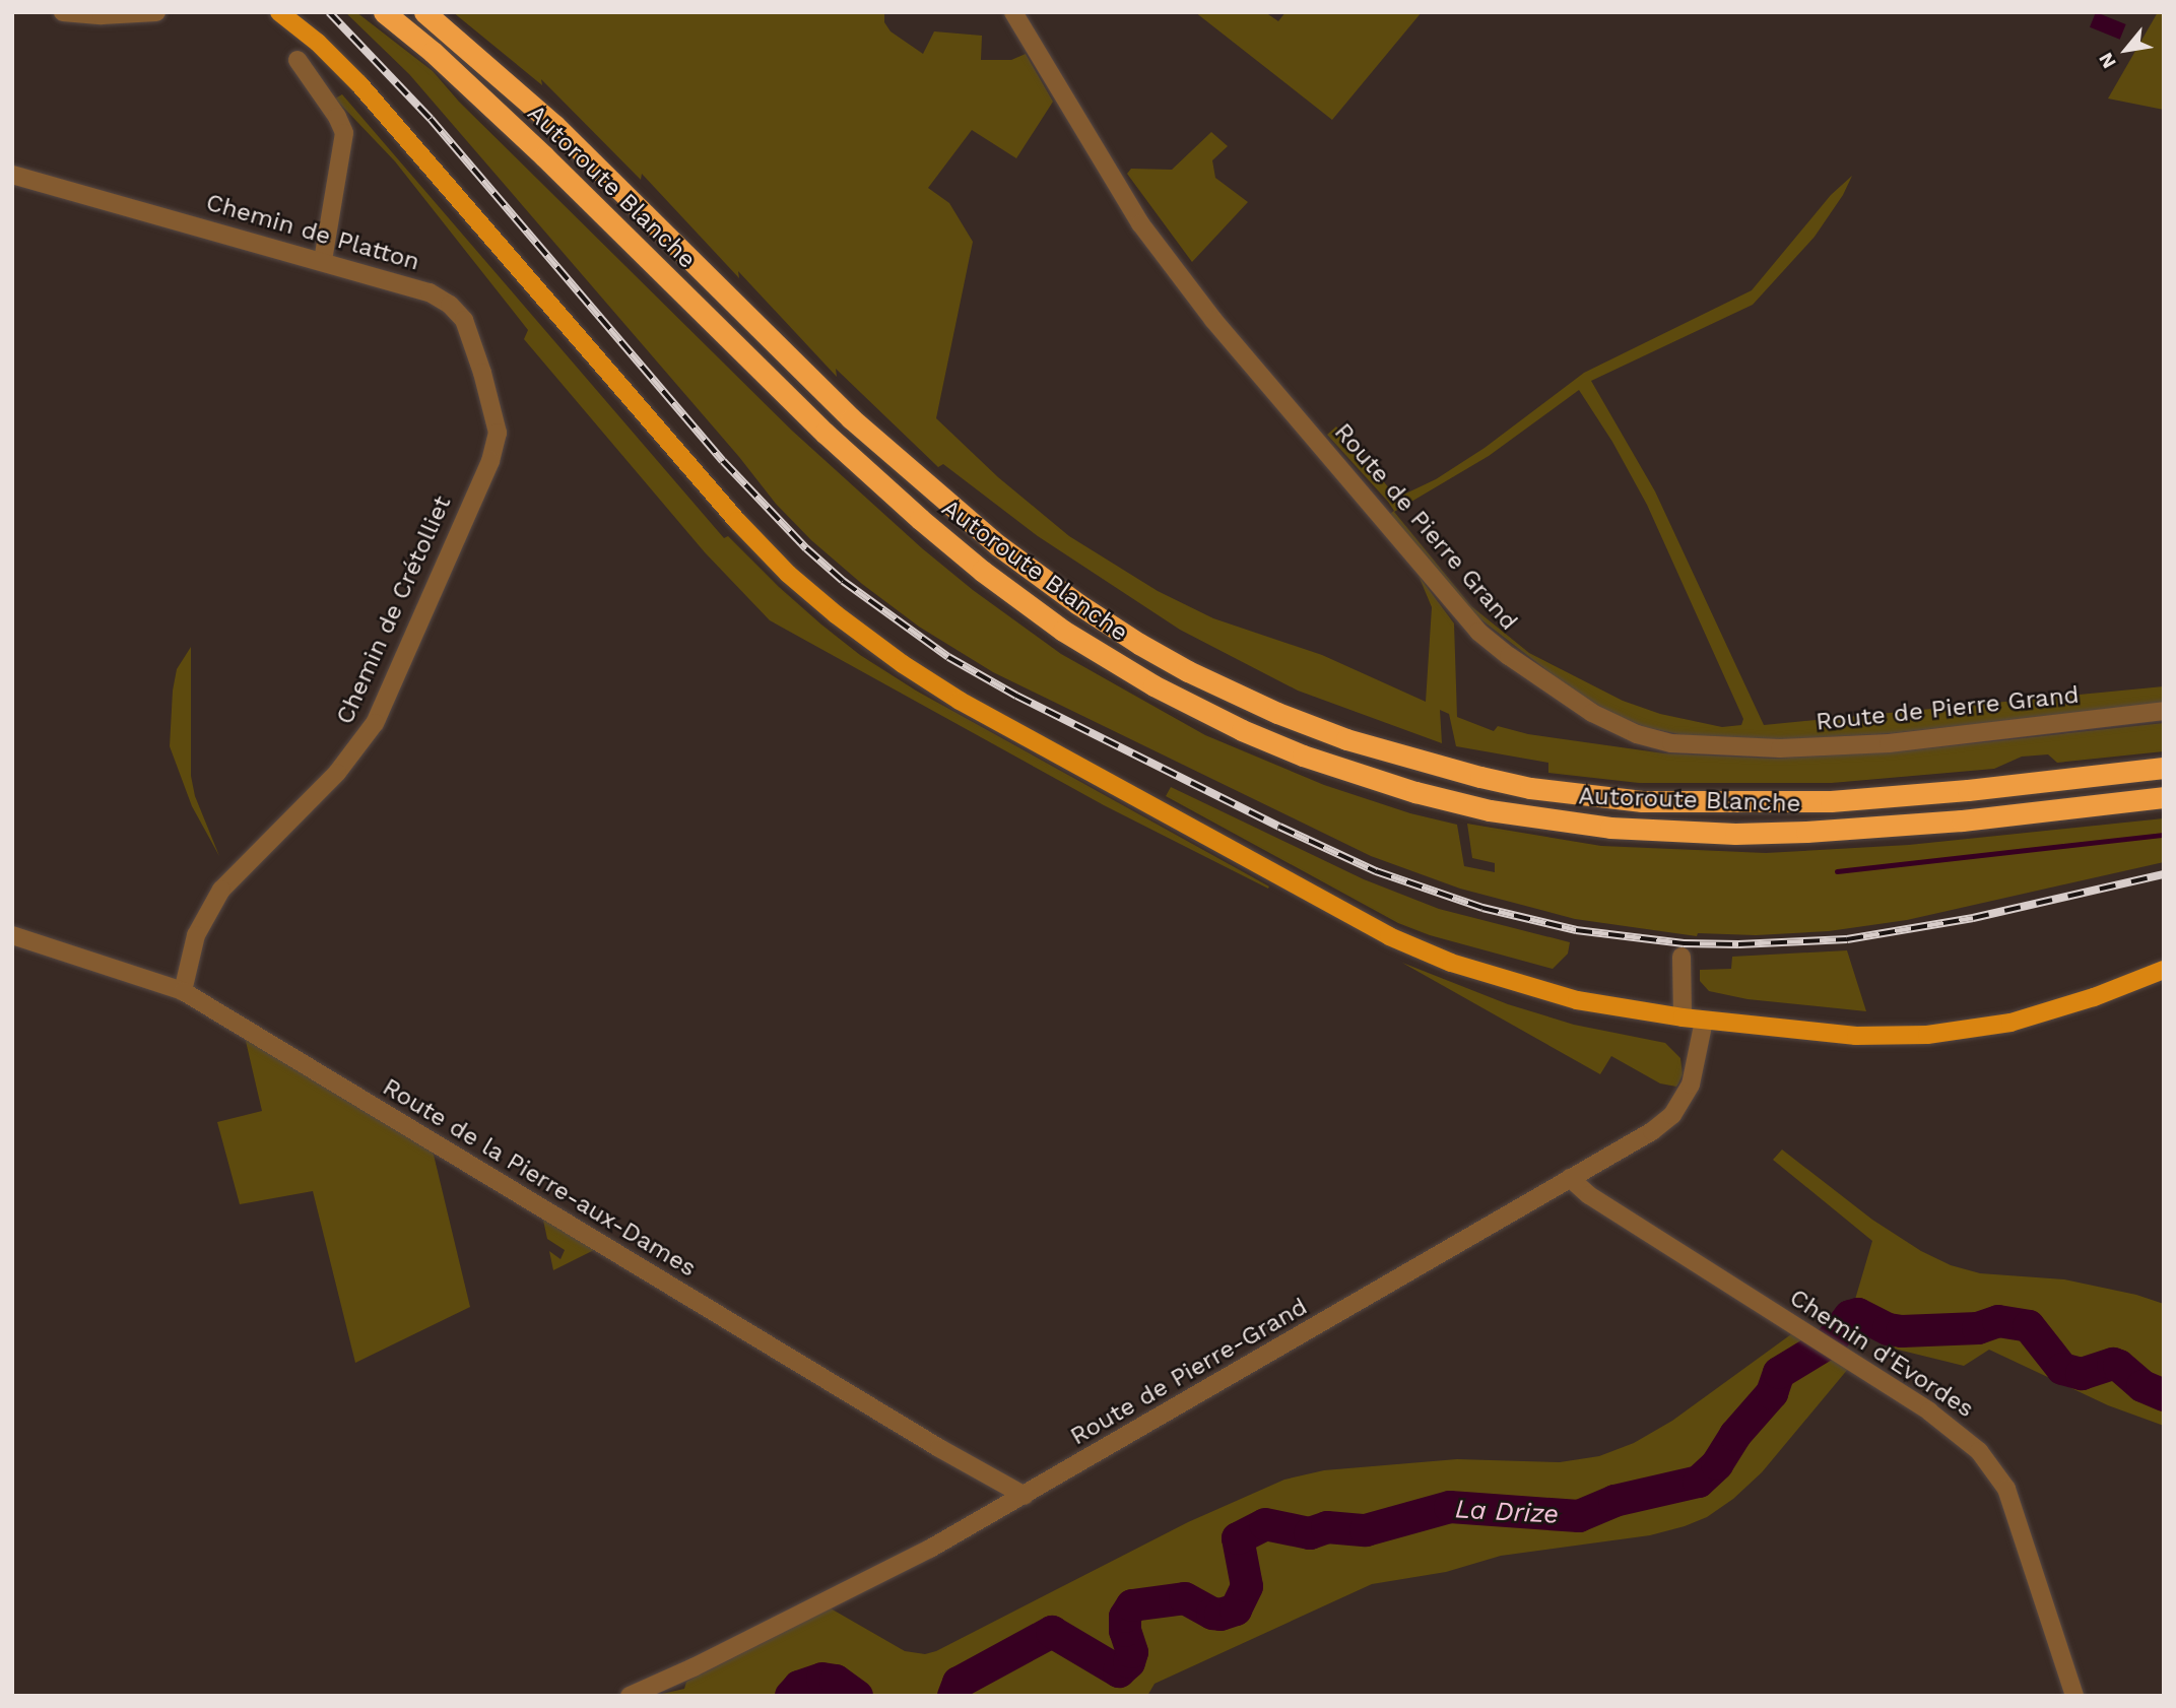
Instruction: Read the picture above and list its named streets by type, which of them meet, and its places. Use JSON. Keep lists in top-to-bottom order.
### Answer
{
  "streets": {
    "highway": ["Autoroute Blanche"],
    "street": [
      "Chemin de Platton",
      "Route de Pierre Grand",
      "Chemin de Crétolliet",
      "Route de la Pierre-aux-Dames",
      "Chemin d'Evordes",
      "Route de Pierre-Grand"
    ]
  },
  "crossings": [
    ["Chemin de Platton", "Chemin de Crétolliet"],
    ["Chemin de Crétolliet", "Route de la Pierre-aux-Dames"],
    ["Route de la Pierre-aux-Dames", "Route de Pierre-Grand"],
    ["Chemin d'Evordes", "Route de Pierre-Grand"]
  ],
  "water": ["La Drize"],
  "north": "bottom left"
}
